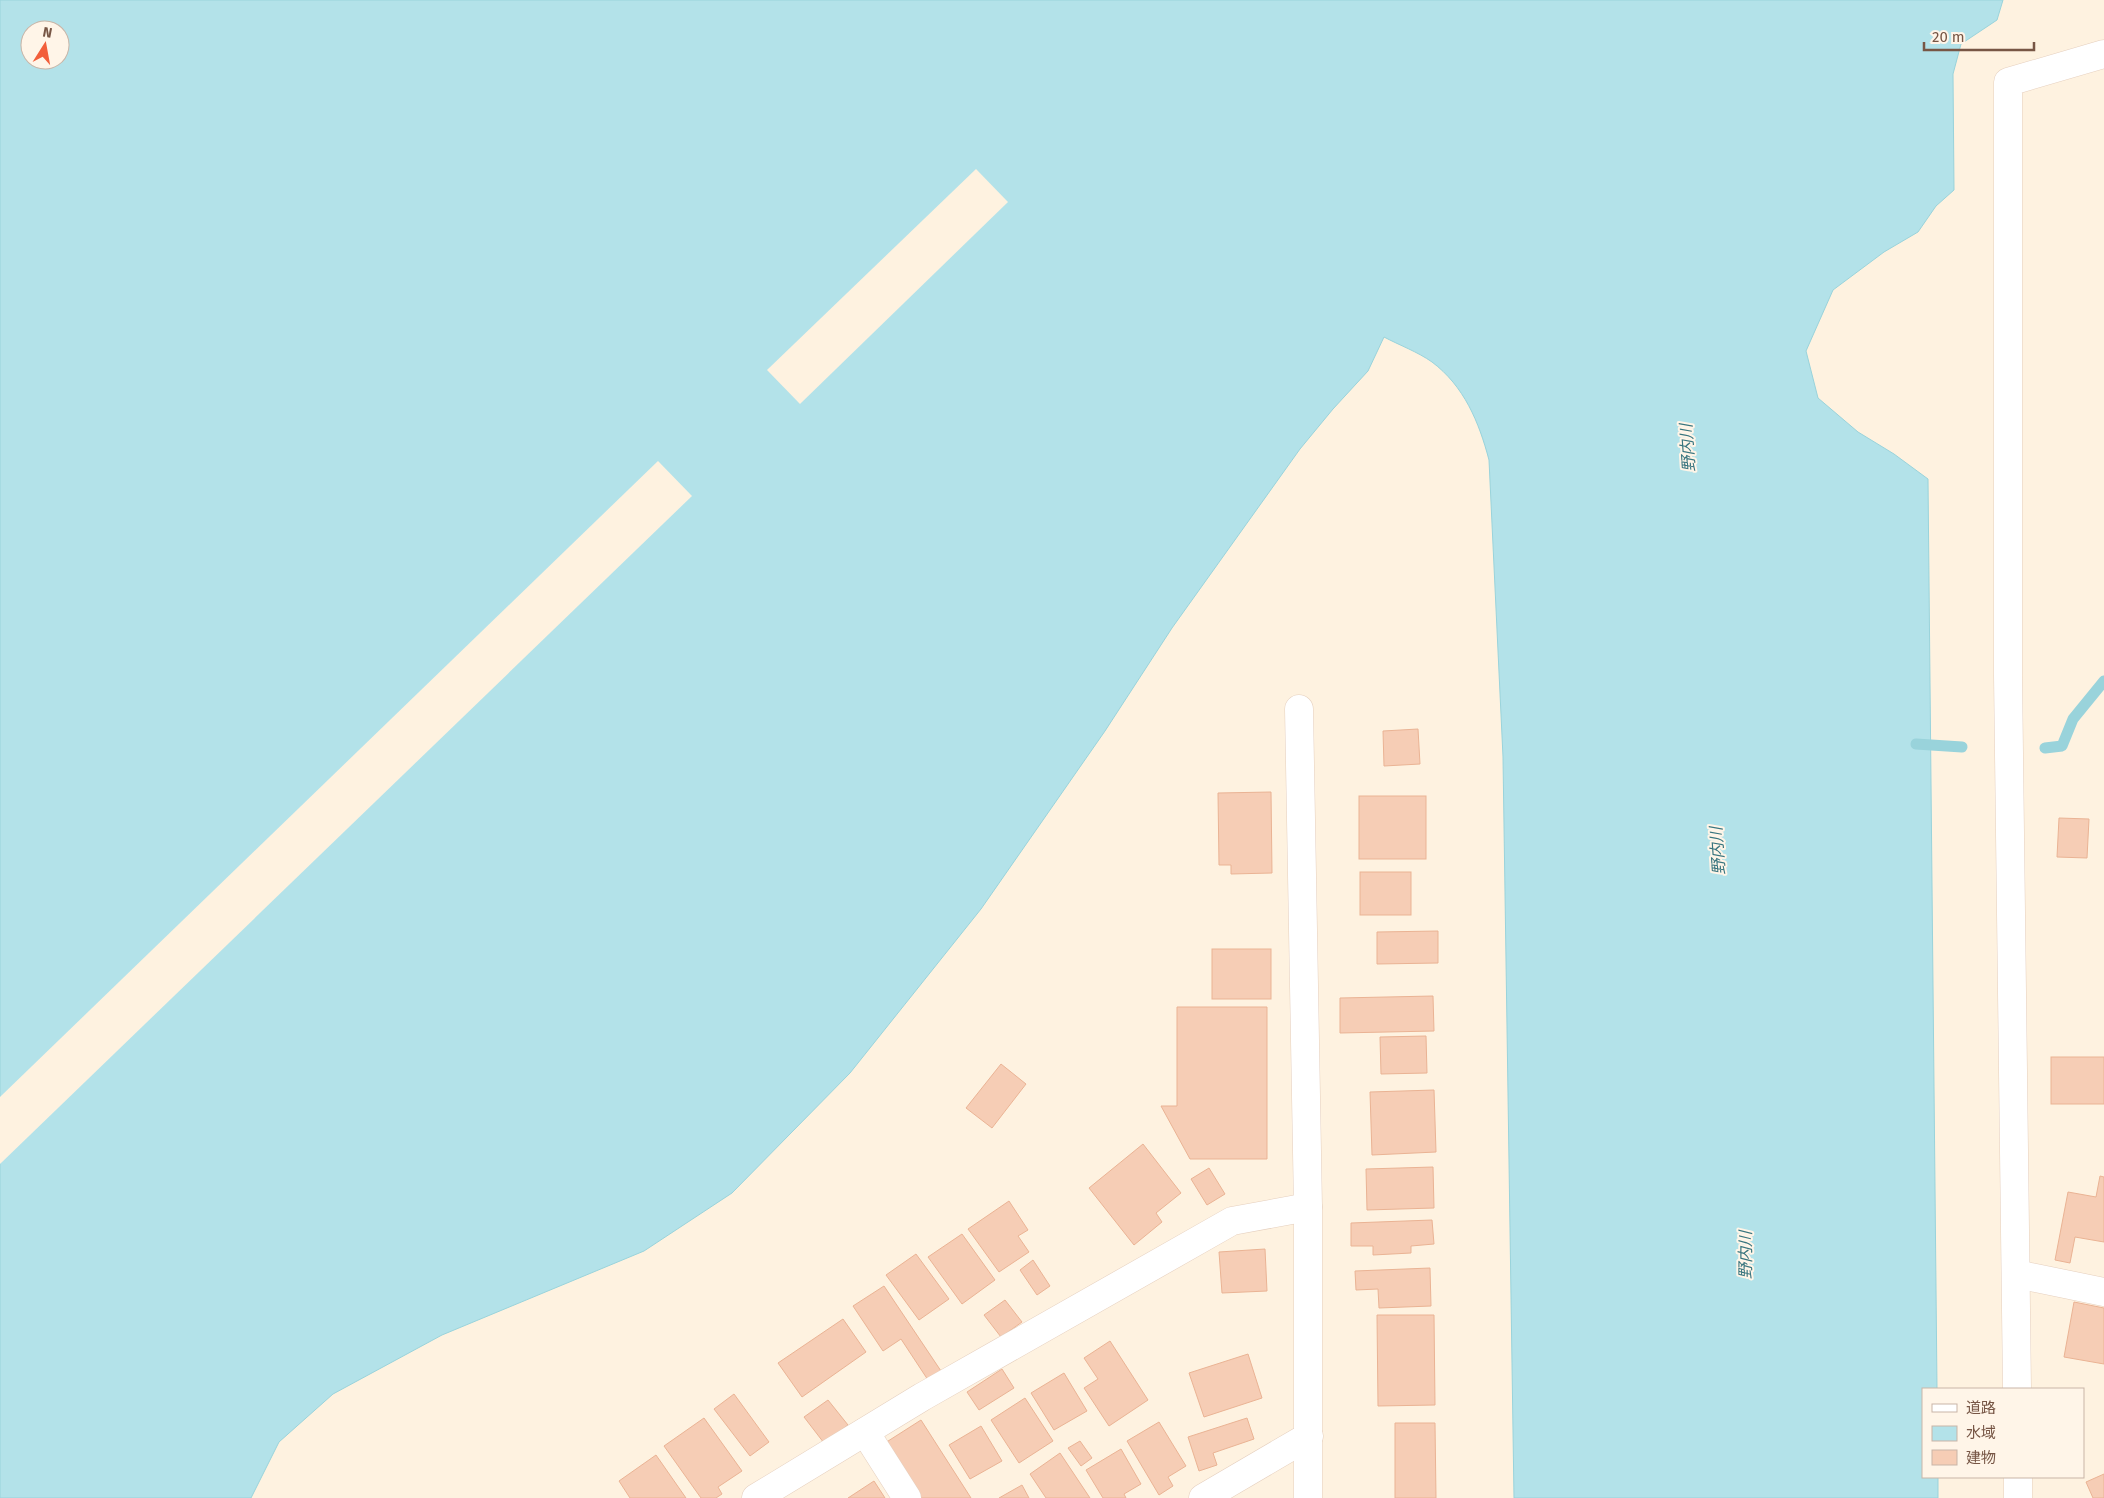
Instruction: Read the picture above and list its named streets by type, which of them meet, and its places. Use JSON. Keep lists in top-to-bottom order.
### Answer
{
  "water": ["野内川"],
  "legend": ["道路", "水域", "建物"],
  "scale_bar": "20 m",
  "north": "top"
}
